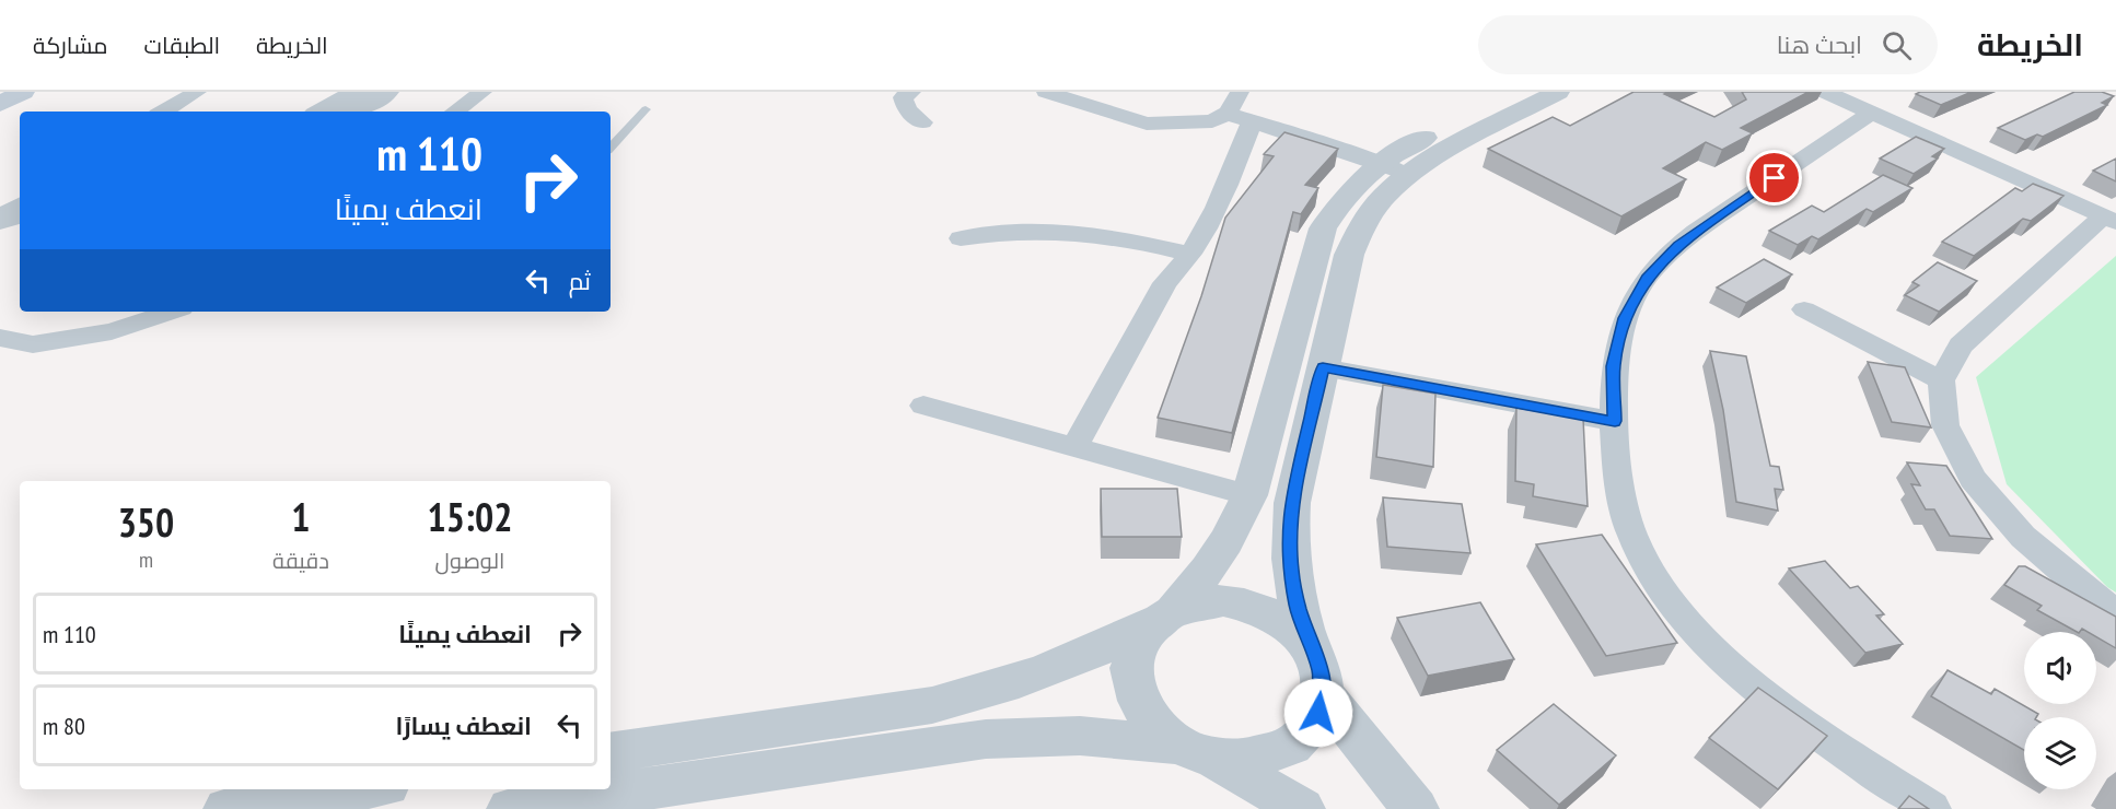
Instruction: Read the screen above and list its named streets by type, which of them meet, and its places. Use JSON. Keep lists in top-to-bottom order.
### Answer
{
  "page": {
    "header": "الخريطة",
    "search": "ابحث هنا",
    "nav": ["الخريطة", "الطبقات", "مشاركة"],
    "turn": ["110 m", "انعطف يمينًا"],
    "then": "ثم",
    "eta": [
      "15:02",
      "الوصول",
      "1",
      "دقيقة",
      "350",
      "m"
    ],
    "list": [
      {
        "name": "انعطف يمينًا",
        "value": "110 m"
      },
      {
        "name": "انعطف يسارًا",
        "value": "80 m"
      }
    ]
  }
}
